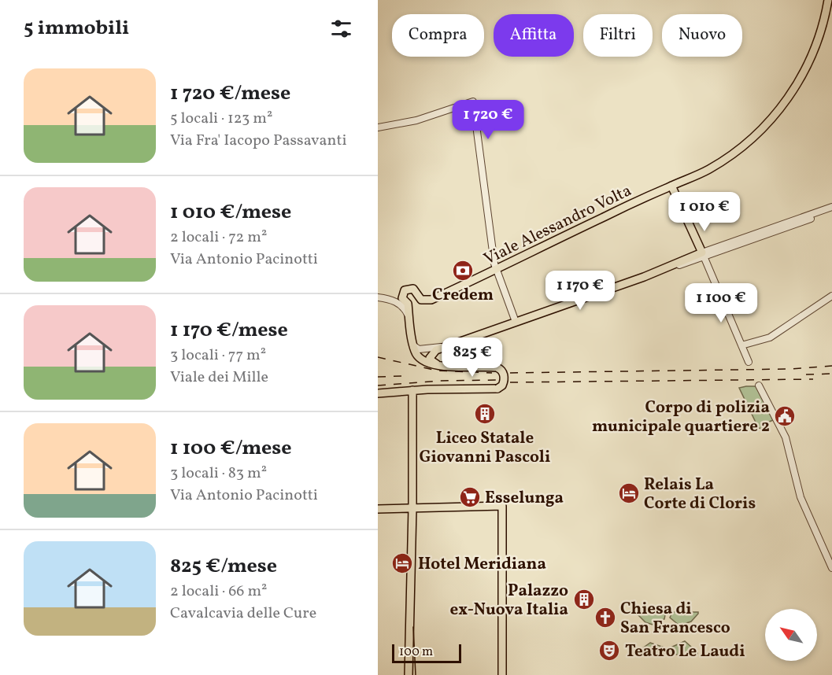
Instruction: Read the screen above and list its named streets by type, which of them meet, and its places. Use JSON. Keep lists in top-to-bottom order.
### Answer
{
  "streets": {
    "main road": ["Viale Alessandro Volta"]
  },
  "places": {
    "bank": ["Credem"],
    "building": ["Liceo Statale Giovanni Pascoli", "Palazzo ex-Nuova Italia"],
    "public building": ["Corpo di polizia municipale quartiere 2"],
    "hotel": ["Relais La Corte di Cloris", "Hotel Meridiana"],
    "supermarket": ["Esselunga"],
    "church": ["Chiesa di San Francesco"],
    "theatre": ["Teatro Le Laudi"]
  },
  "scale_bar": "100 m",
  "north": "top left",
  "page": {
    "heading": "5 immobili",
    "chip": [
      "Compra",
      "Affitta",
      "Filtri",
      "Nuovo"
    ],
    "list": [
      {
        "name": "1 720 €/mese",
        "note": "5 locali · 123 m² · Via Fra' Iacopo Passavanti"
      },
      {
        "name": "1 010 €/mese",
        "note": "2 locali · 72 m² · Via Antonio Pacinotti"
      },
      {
        "name": "1 170 €/mese",
        "note": "3 locali · 77 m² · Viale dei Mille"
      },
      {
        "name": "1 100 €/mese",
        "note": "3 locali · 83 m² · Via Antonio Pacinotti"
      },
      {
        "name": "825 €/mese",
        "note": "2 locali · 66 m² · Cavalcavia delle Cure"
      }
    ],
    "price": [
      "1 720 €",
      "1 010 €",
      "1 170 €",
      "1 100 €",
      "825 €"
    ],
    "scale": "100 m"
  }
}
